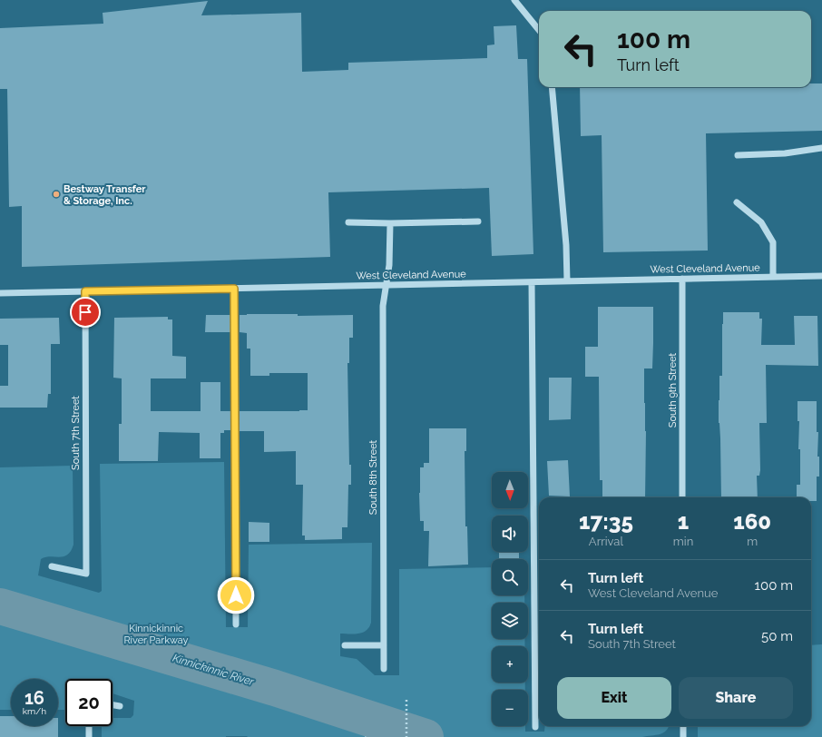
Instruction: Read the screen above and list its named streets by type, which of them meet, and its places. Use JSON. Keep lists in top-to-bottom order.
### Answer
{
  "streets": {
    "street": [
      "West Cleveland Avenue",
      "South 9th Street",
      "South 7th Street",
      "South 8th Street"
    ]
  },
  "crossings": [
    ["West Cleveland Avenue", "South 9th Street"],
    ["West Cleveland Avenue", "South 7th Street"],
    ["West Cleveland Avenue", "South 8th Street"]
  ],
  "water": ["Kinnickinnic River"],
  "parks": ["Kinnickinnic River Parkway"],
  "places": ["Bestway Transfer & Storage, Inc."],
  "north": "bottom",
  "page": {
    "turn": ["100 m", "Turn left"],
    "map_buttons": ["+", "−"],
    "eta": [
      "17:35",
      "Arrival",
      "1",
      "min",
      "160",
      "m"
    ],
    "list": [
      {
        "name": "Turn left",
        "note": "West Cleveland Avenue",
        "value": "100 m"
      },
      {
        "name": "Turn left",
        "note": "South 7th Street",
        "value": "50 m"
      }
    ],
    "buttons": ["Exit", "Share"],
    "speed": "16 km/h",
    "limit": "20"
  }
}
